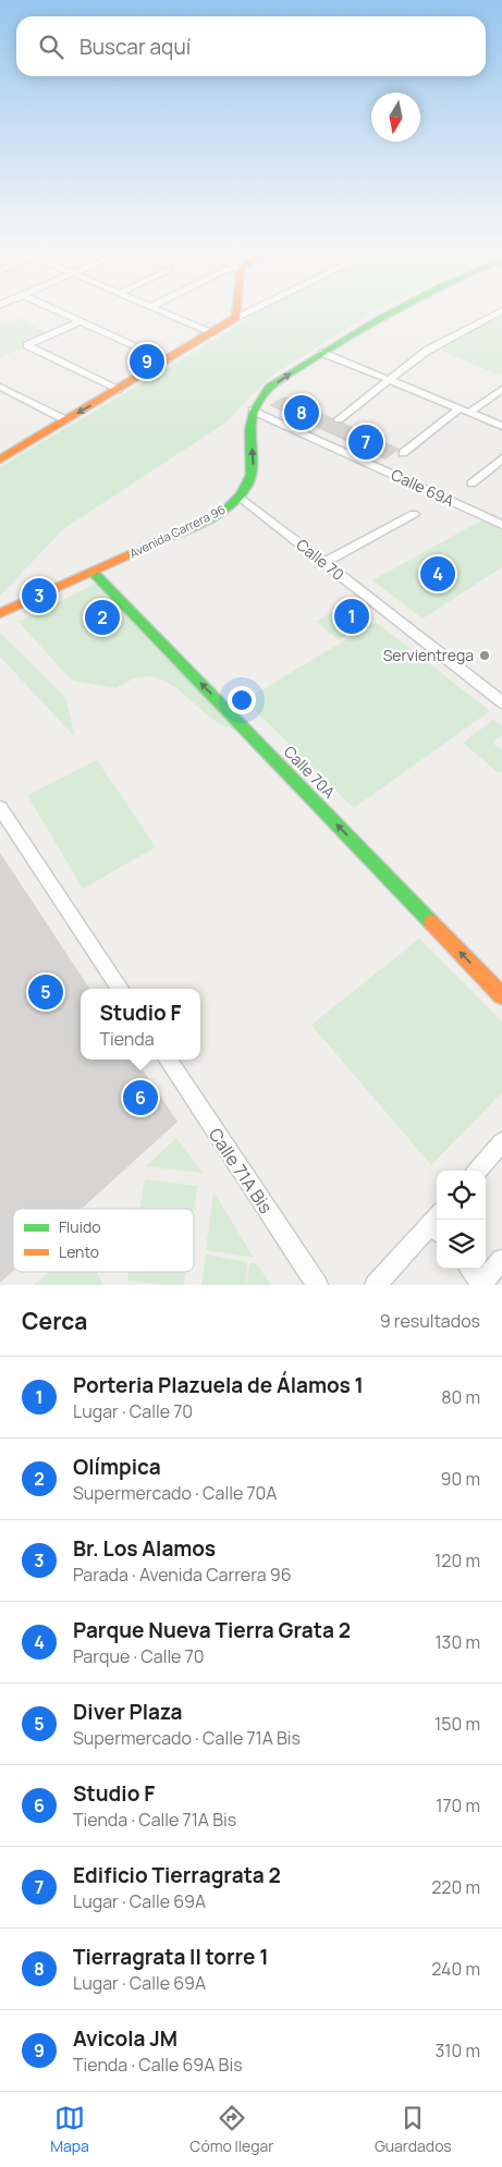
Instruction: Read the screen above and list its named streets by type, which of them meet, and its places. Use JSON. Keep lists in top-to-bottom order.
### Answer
{
  "streets": {
    "main road": ["Avenida Carrera 96", "Calle 70A"],
    "street": ["Calle 69A", "Calle 70", "Calle 71A Bis"]
  },
  "crossings": [
    ["Calle 69A", "Avenida Carrera 96"],
    ["Avenida Carrera 96", "Calle 70"],
    ["Avenida Carrera 96", "Calle 70A"]
  ],
  "one_way": ["Calle 70A"],
  "places": ["Servientrega"],
  "legend": ["Fluido", "Lento"],
  "north": "bottom",
  "page": {
    "search": "Buscar aquí",
    "pins": [
      "9",
      "8",
      "7",
      "4",
      "3",
      "1",
      "2",
      "5",
      "6"
    ],
    "popup": ["Studio F", "Tienda"],
    "heading": ["Cerca", "9 resultados"],
    "list": [
      {
        "mark": "1",
        "name": "Porteria Plazuela de Álamos 1",
        "note": "Lugar · Calle 70",
        "value": "80 m"
      },
      {
        "mark": "2",
        "name": "Olímpica",
        "note": "Supermercado · Calle 70A",
        "value": "90 m"
      },
      {
        "mark": "3",
        "name": "Br. Los Alamos",
        "note": "Parada · Avenida Carrera 96",
        "value": "120 m"
      },
      {
        "mark": "4",
        "name": "Parque Nueva Tierra Grata 2",
        "note": "Parque · Calle 70",
        "value": "130 m"
      },
      {
        "mark": "5",
        "name": "Diver Plaza",
        "note": "Supermercado · Calle 71A Bis",
        "value": "150 m"
      },
      {
        "mark": "6",
        "name": "Studio F",
        "note": "Tienda · Calle 71A Bis",
        "value": "170 m"
      },
      {
        "mark": "7",
        "name": "Edificio Tierragrata 2",
        "note": "Lugar · Calle 69A",
        "value": "220 m"
      },
      {
        "mark": "8",
        "name": "Tierragrata II torre 1",
        "note": "Lugar · Calle 69A",
        "value": "240 m"
      },
      {
        "mark": "9",
        "name": "Avicola JM",
        "note": "Tienda · Calle 69A Bis",
        "value": "310 m"
      }
    ],
    "nav": ["Mapa", "Cómo llegar", "Guardados"]
  }
}
